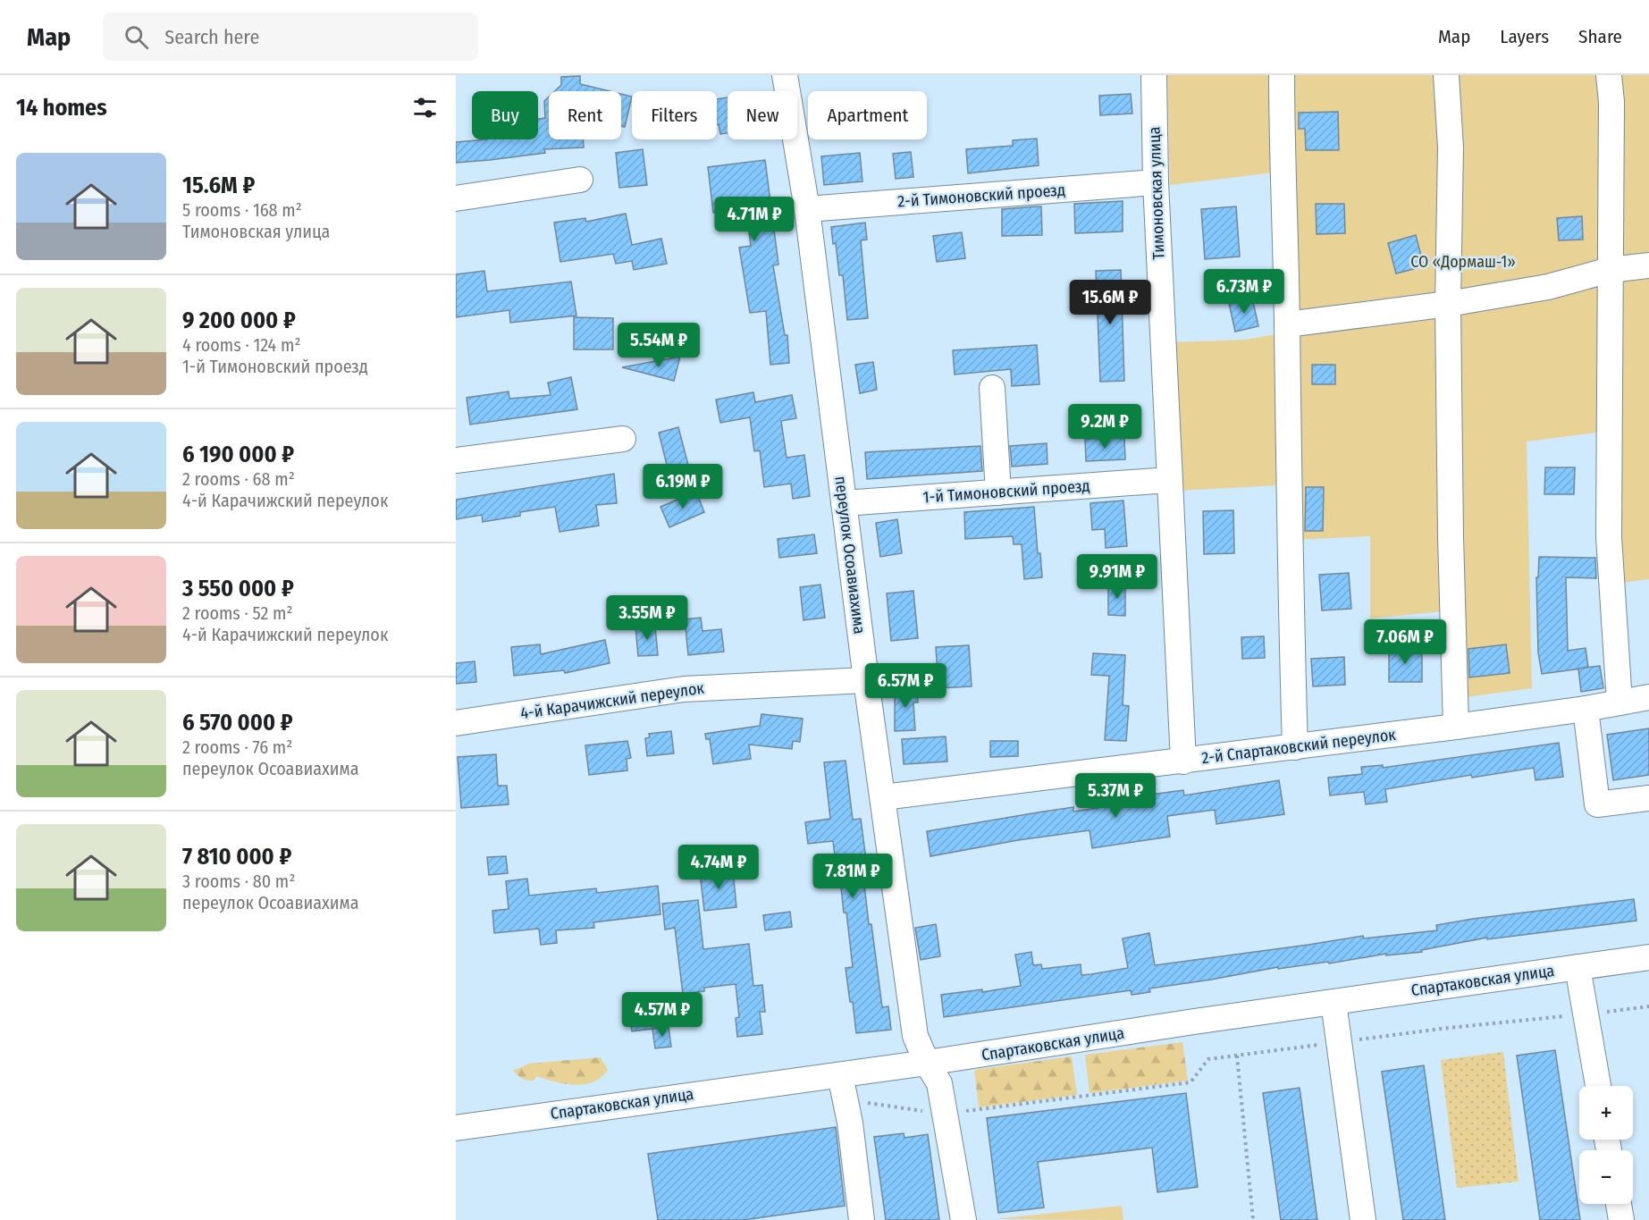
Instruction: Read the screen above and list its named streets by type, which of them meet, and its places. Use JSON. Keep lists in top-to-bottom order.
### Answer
{
  "streets": {
    "street": [
      "Тимоновская улица",
      "2-й Тимоновский проезд",
      "1-й Тимоновский проезд",
      "переулок Осоавиахима",
      "4-й Карачижский переулок",
      "2-й Спартаковский переулок",
      "Спартаковская улица"
    ]
  },
  "crossings": [
    ["Тимоновская улица", "2-й Тимоновский проезд"],
    ["Тимоновская улица", "1-й Тимоновский проезд"],
    ["Тимоновская улица", "2-й Спартаковский переулок"],
    ["2-й Тимоновский проезд", "переулок Осоавиахима"],
    ["1-й Тимоновский проезд", "переулок Осоавиахима"],
    ["переулок Осоавиахима", "4-й Карачижский переулок"],
    ["переулок Осоавиахима", "2-й Спартаковский переулок"],
    ["переулок Осоавиахима", "Спартаковская улица"]
  ],
  "parks": ["СО «Дормаш-1»"],
  "page": {
    "header": "Map",
    "search": "Search here",
    "nav": ["Map", "Layers", "Share"],
    "heading": "14 homes",
    "chip": [
      "Buy",
      "Rent",
      "Filters",
      "New",
      "Apartment"
    ],
    "list": [
      {
        "name": "15.6M ₽",
        "note": "5 rooms · 168 m² · Тимоновская улица"
      },
      {
        "name": "9 200 000 ₽",
        "note": "4 rooms · 124 m² · 1-й Тимоновский проезд"
      },
      {
        "name": "6 190 000 ₽",
        "note": "2 rooms · 68 m² · 4-й Карачижский переулок"
      },
      {
        "name": "3 550 000 ₽",
        "note": "2 rooms · 52 m² · 4-й Карачижский переулок"
      },
      {
        "name": "6 570 000 ₽",
        "note": "2 rooms · 76 m² · переулок Осоавиахима"
      },
      {
        "name": "7 810 000 ₽",
        "note": "3 rooms · 80 m² · переулок Осоавиахима"
      }
    ],
    "price": [
      "4.71M ₽",
      "6.73M ₽",
      "15.6M ₽",
      "5.54M ₽",
      "9.2M ₽",
      "6.19M ₽",
      "9.91M ₽",
      "3.55M ₽",
      "7.06M ₽",
      "6.57M ₽",
      "5.37M ₽",
      "4.74M ₽",
      "7.81M ₽",
      "4.57M ₽"
    ],
    "map_buttons": ["+", "−"]
  }
}
